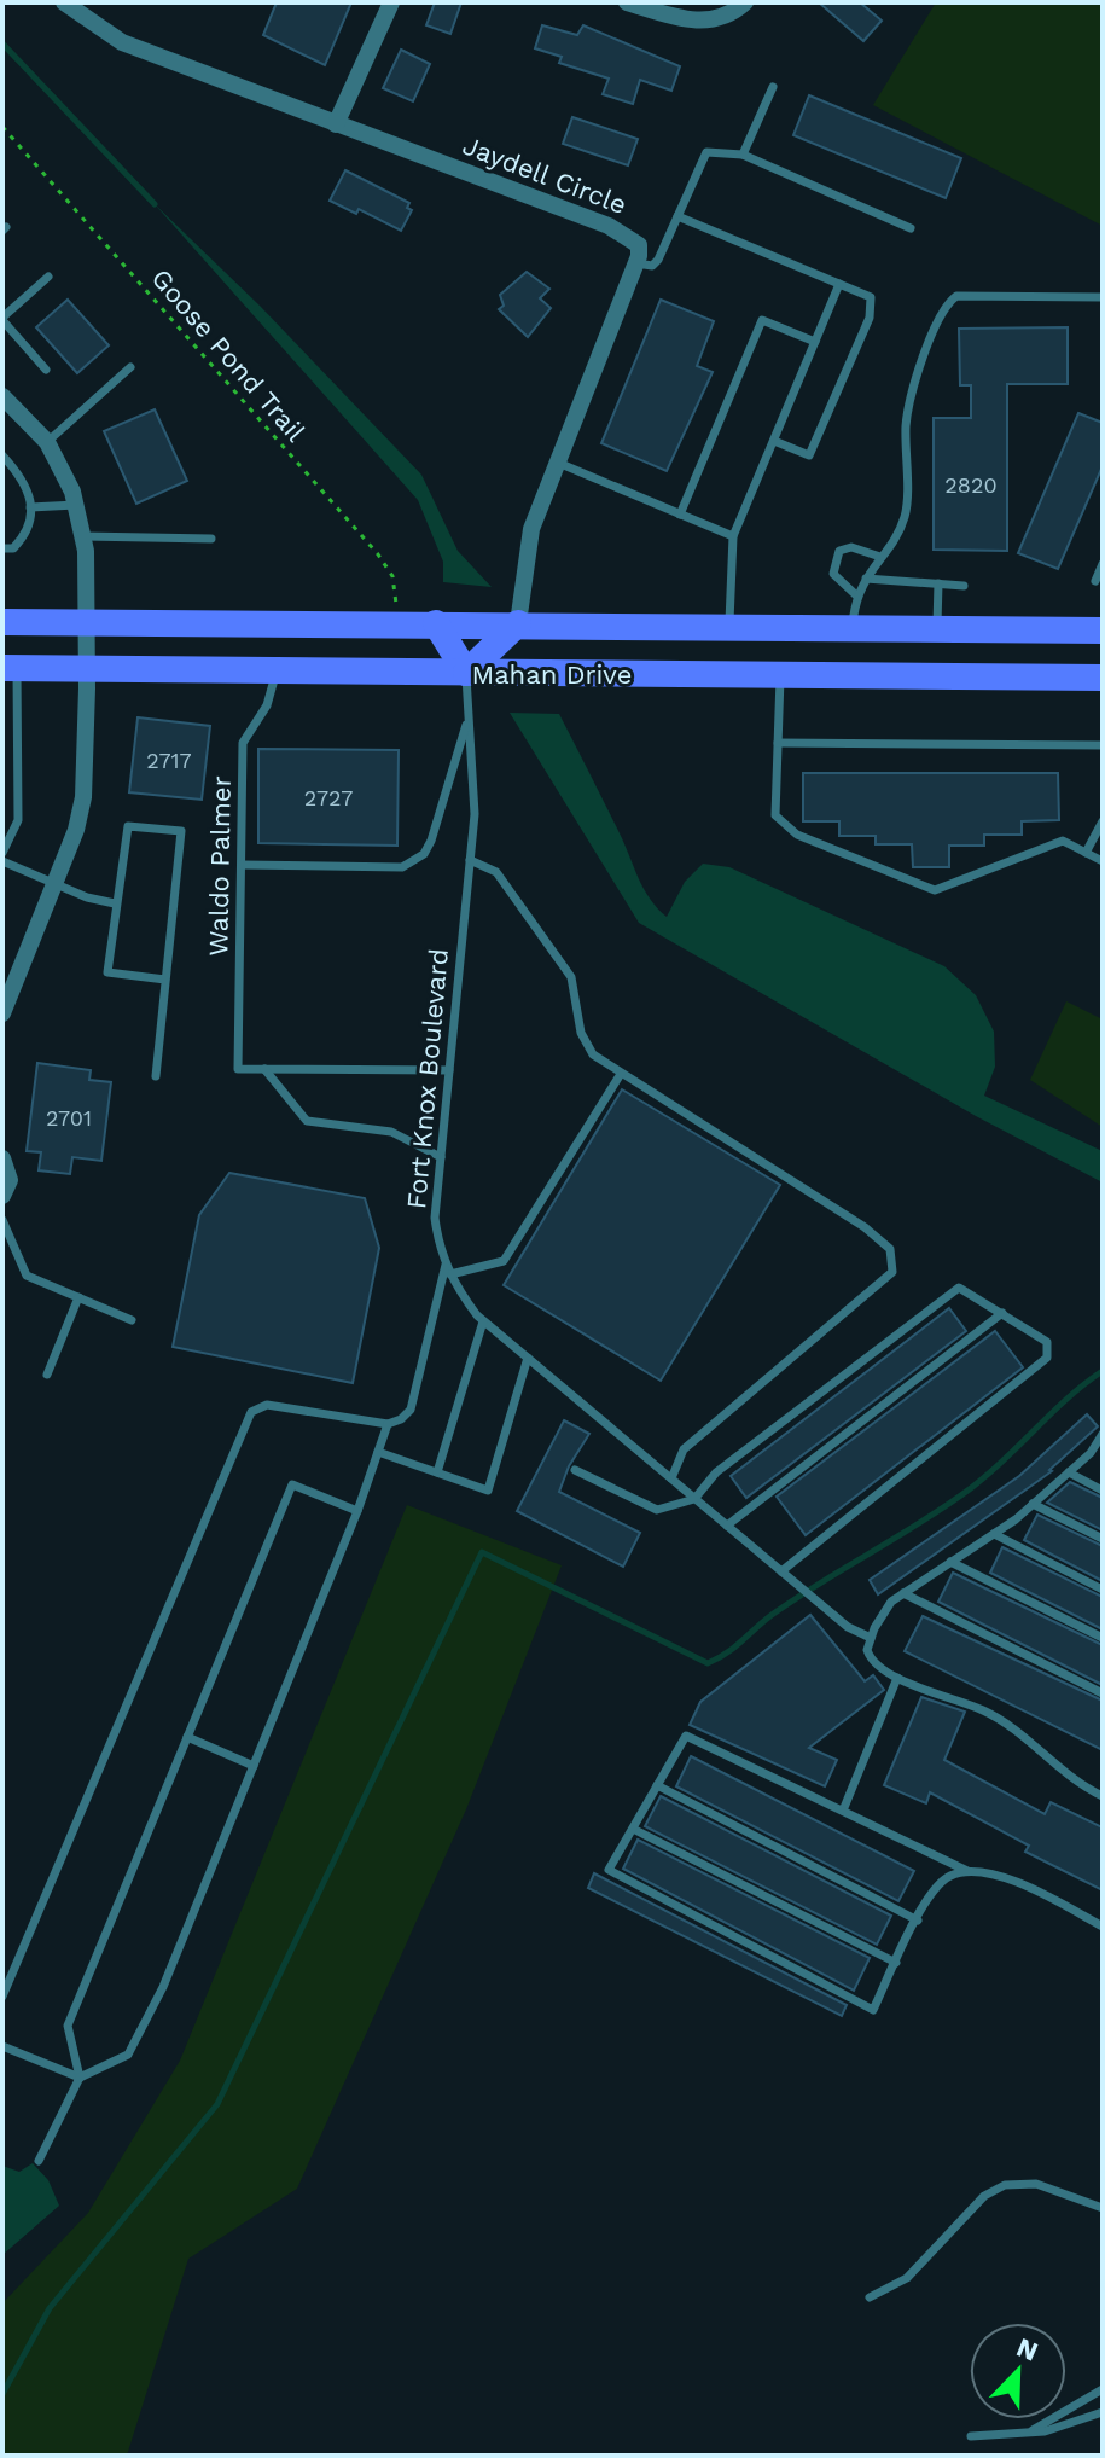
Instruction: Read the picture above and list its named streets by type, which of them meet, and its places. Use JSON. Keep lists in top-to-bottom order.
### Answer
{
  "streets": {
    "main road": ["Mahan Drive"],
    "street": ["Jaydell Circle"],
    "lane": ["Waldo Palmer", "Fort Knox Boulevard"],
    "path": ["Goose Pond Trail"]
  },
  "crossings": [
    ["Goose Pond Trail", "Mahan Drive"],
    ["Mahan Drive", "Waldo Palmer"],
    ["Mahan Drive", "Fort Knox Boulevard"]
  ],
  "house_numbers": [
    "2820",
    "2717",
    "2727",
    "2701"
  ],
  "north": "top right"
}
